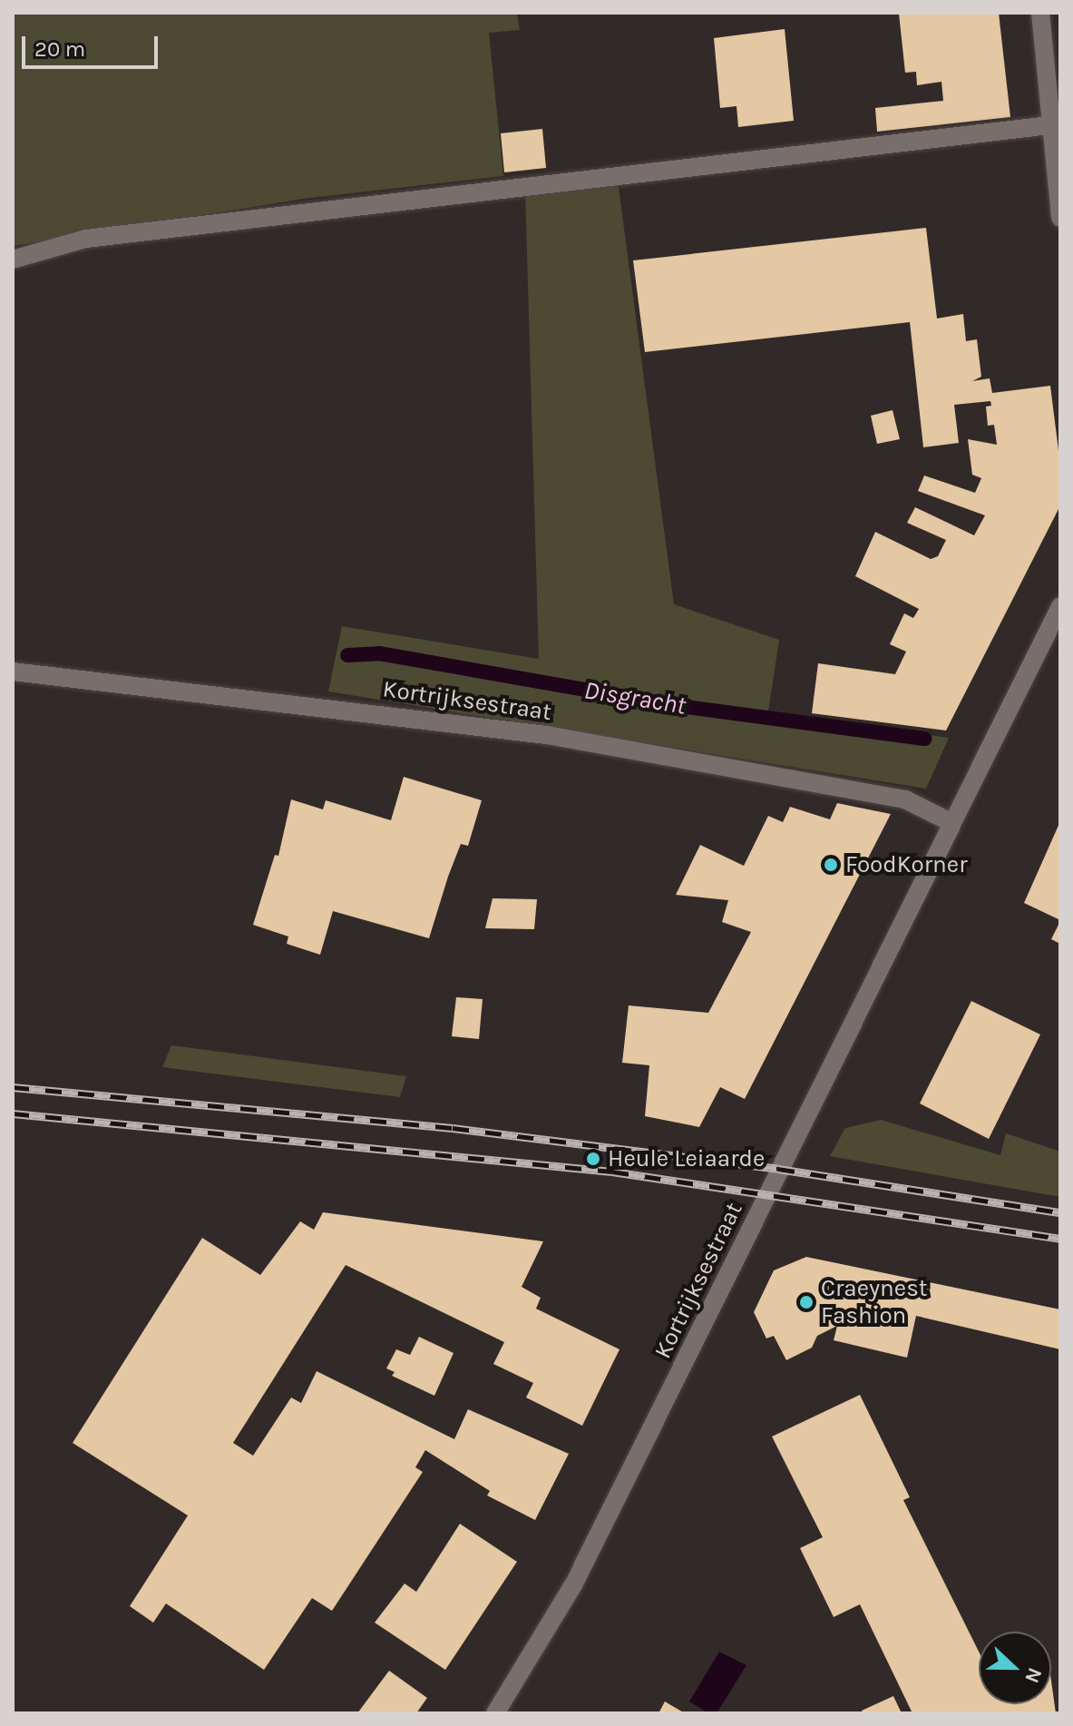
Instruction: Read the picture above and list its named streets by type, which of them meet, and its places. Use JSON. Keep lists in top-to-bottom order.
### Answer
{
  "streets": {
    "street": ["Kortrijksestraat"]
  },
  "water": ["Disgracht"],
  "places": ["FoodKorner", "Heule Leiaarde", "Craeynest Fashion"],
  "scale_bar": "20 m",
  "north": "right"
}
